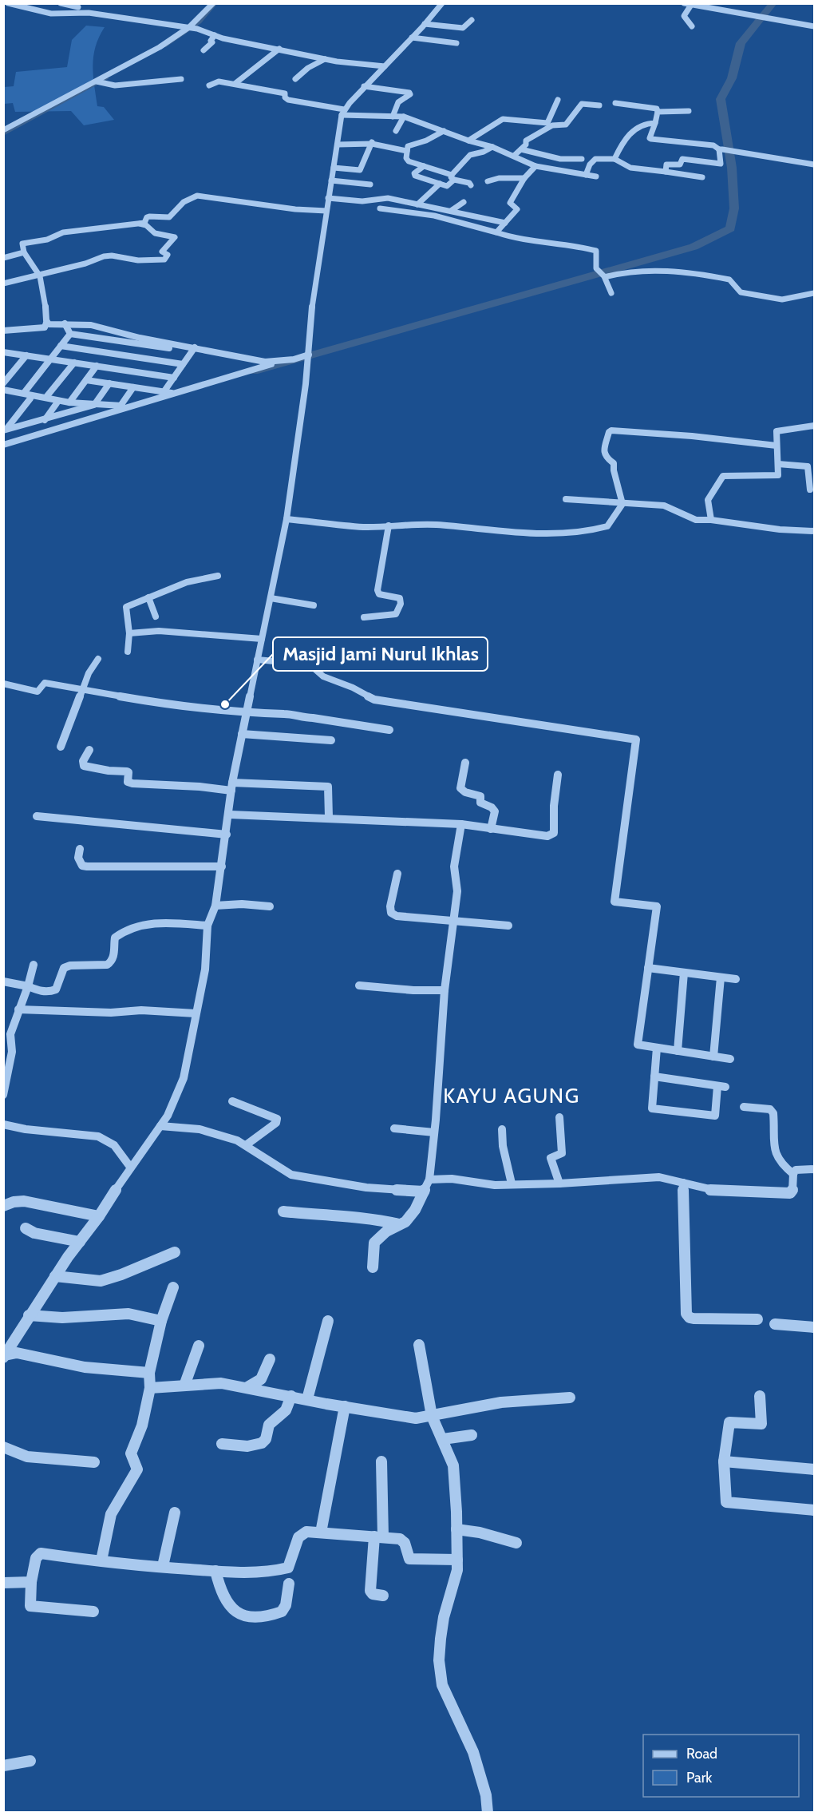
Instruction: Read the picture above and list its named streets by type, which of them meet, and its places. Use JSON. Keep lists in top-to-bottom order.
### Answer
{
  "districts": ["KAYU AGUNG"],
  "places": ["Masjid Jami Nurul Ikhlas"],
  "legend": ["Road", "Park"]
}
